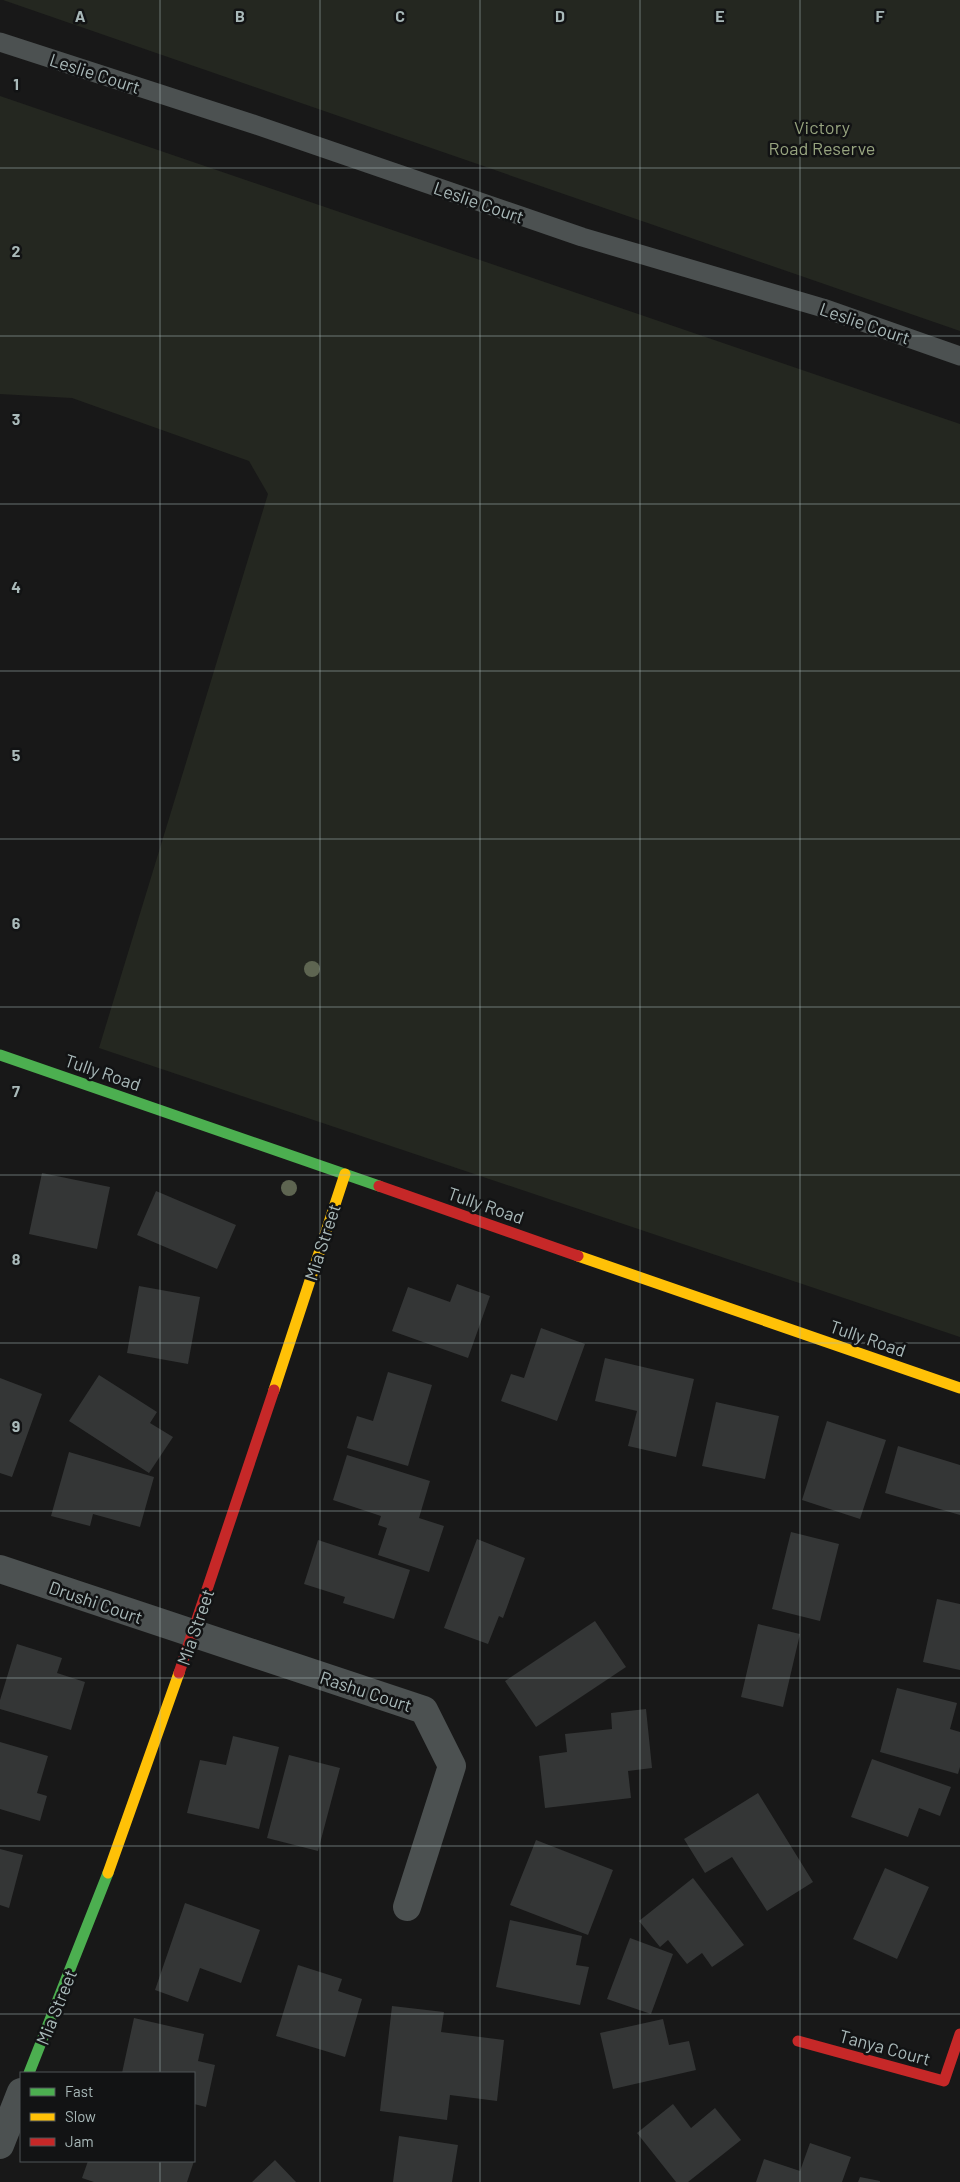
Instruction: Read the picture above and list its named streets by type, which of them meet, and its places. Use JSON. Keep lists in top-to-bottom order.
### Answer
{
  "streets": {
    "street": [
      "Tully Road",
      "Mia Street",
      "Drushi Court",
      "Rashu Court",
      "Tanya Court"
    ],
    "lane": ["Leslie Court"]
  },
  "crossings": [
    ["Tully Road", "Mia Street"],
    ["Mia Street", "Drushi Court"],
    ["Mia Street", "Rashu Court"],
    ["Drushi Court", "Rashu Court"]
  ],
  "parks": ["Victory Road Reserve"],
  "legend": ["Fast", "Slow", "Jam"],
  "grid": {
    "columns": [
      "A",
      "B",
      "C",
      "D",
      "E",
      "F"
    ],
    "rows": [
      "1",
      "2",
      "3",
      "4",
      "5",
      "6",
      "7",
      "8",
      "9"
    ]
  }
}
